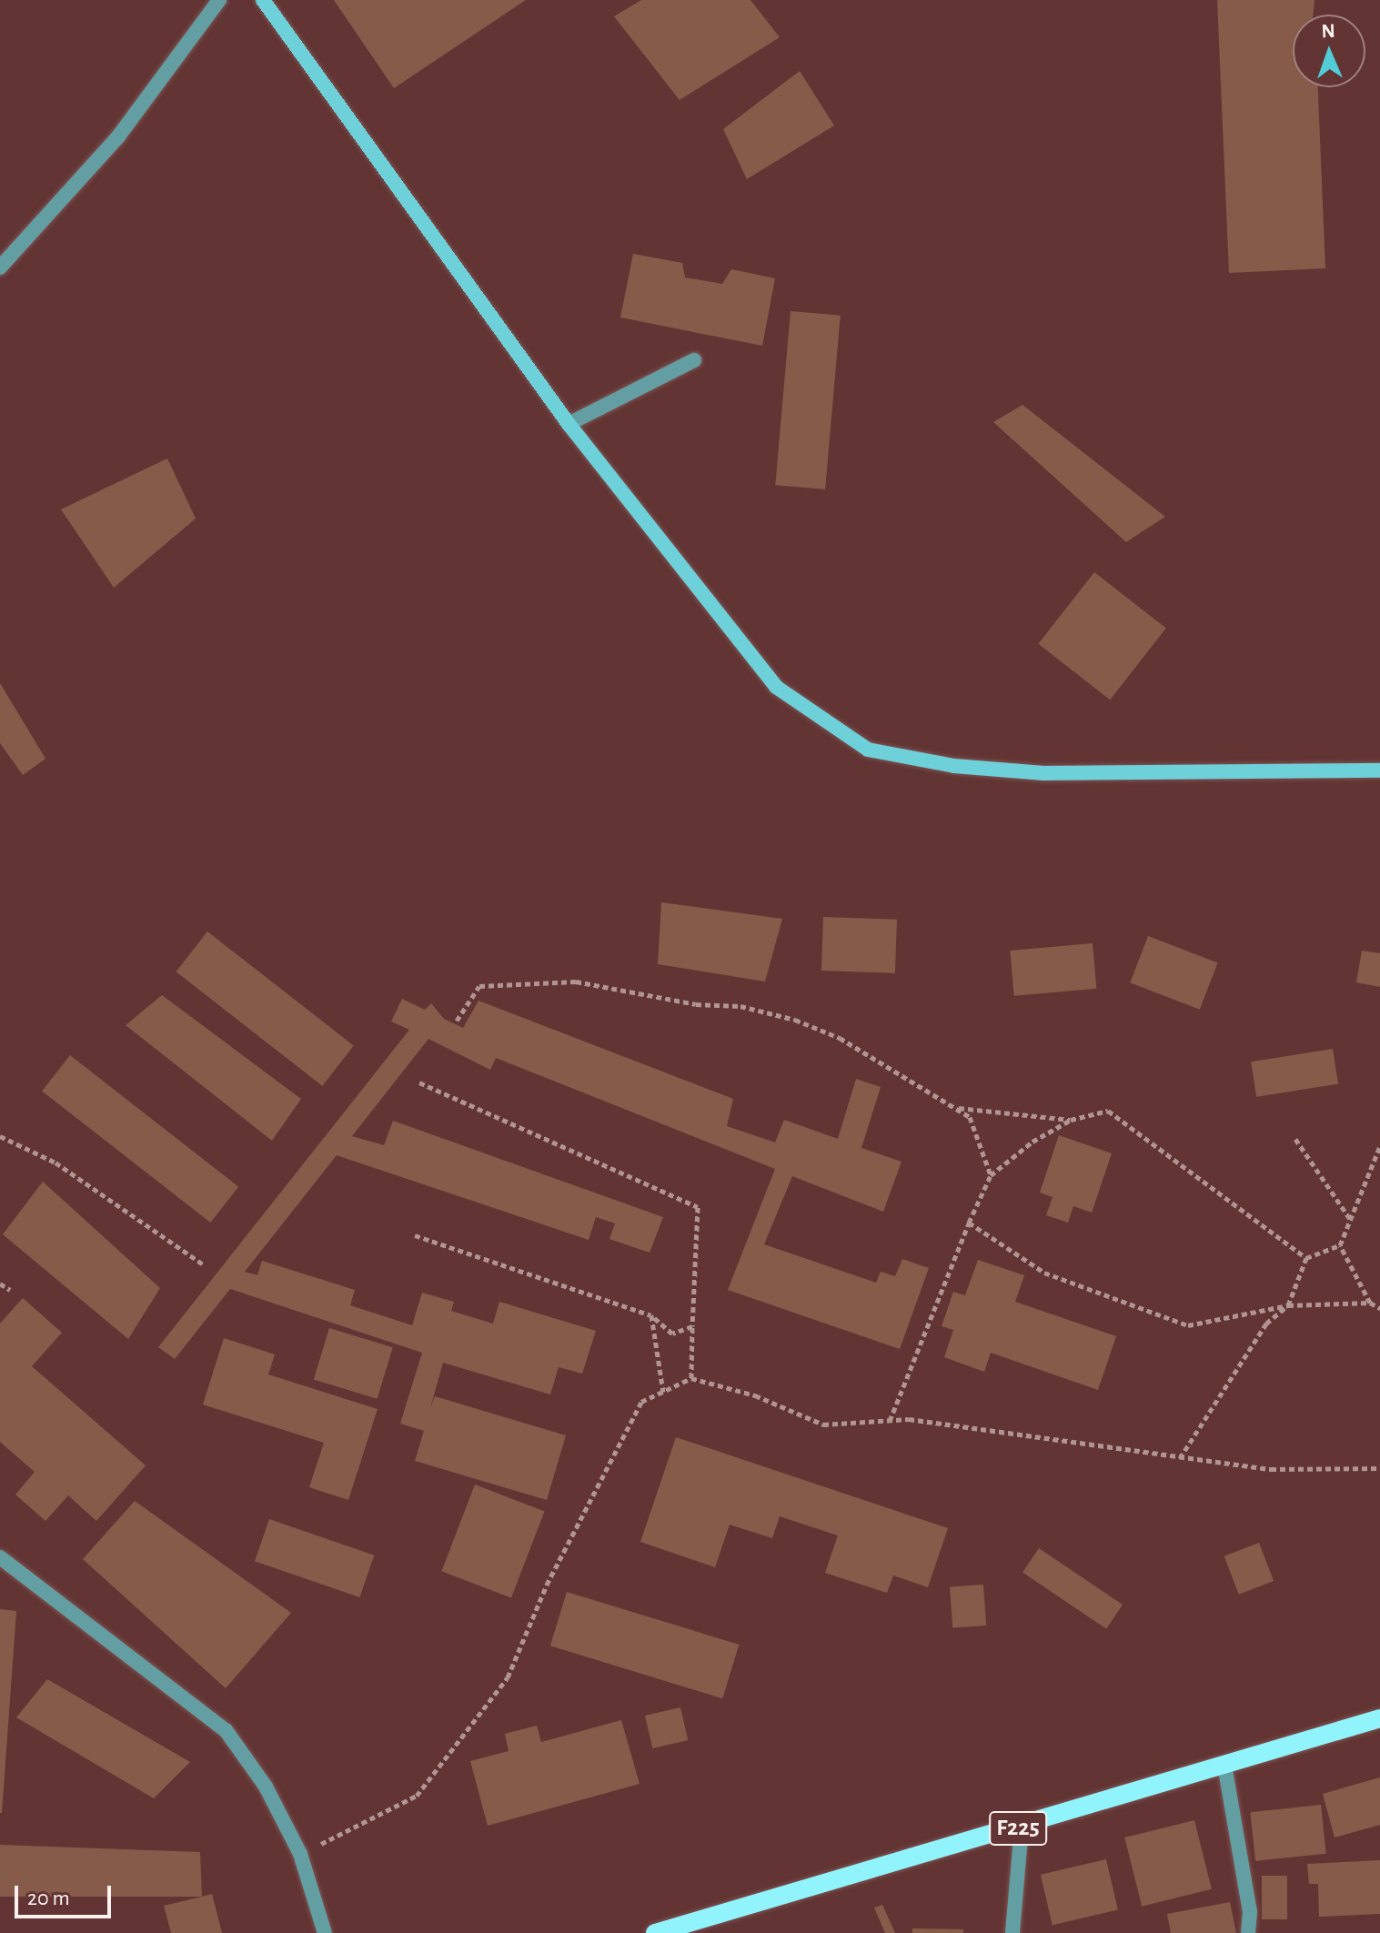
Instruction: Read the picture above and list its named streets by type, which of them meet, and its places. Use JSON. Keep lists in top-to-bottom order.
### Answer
{
  "streets": {
    "main road": ["F225"]
  },
  "scale_bar": "20 m",
  "north": "top"
}
